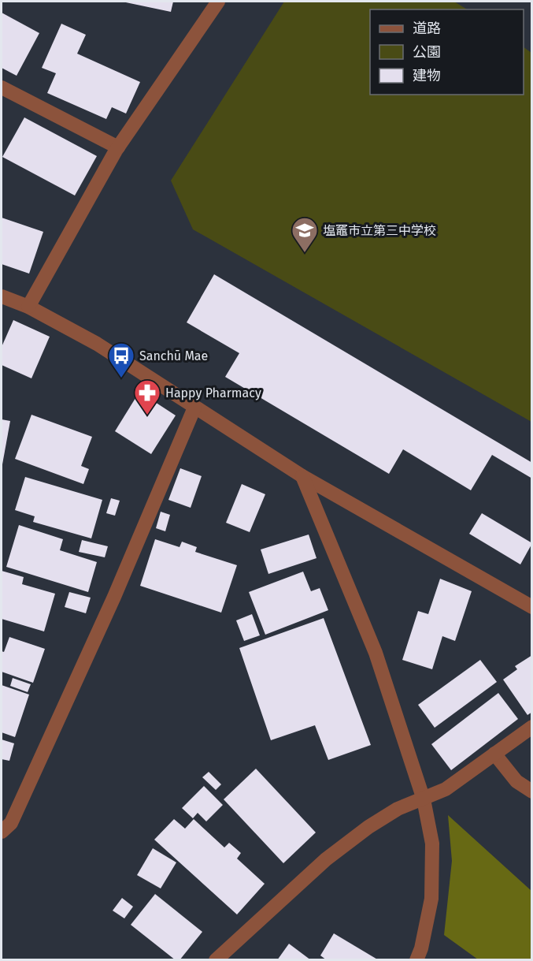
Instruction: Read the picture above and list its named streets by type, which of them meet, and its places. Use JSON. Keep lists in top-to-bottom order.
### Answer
{
  "places": {
    "school or university": ["塩竈市立第三中学校"],
    "bus stop": ["Sanchū Mae"],
    "pharmacy": ["Happy Pharmacy"]
  },
  "legend": ["道路", "公園", "建物"]
}
